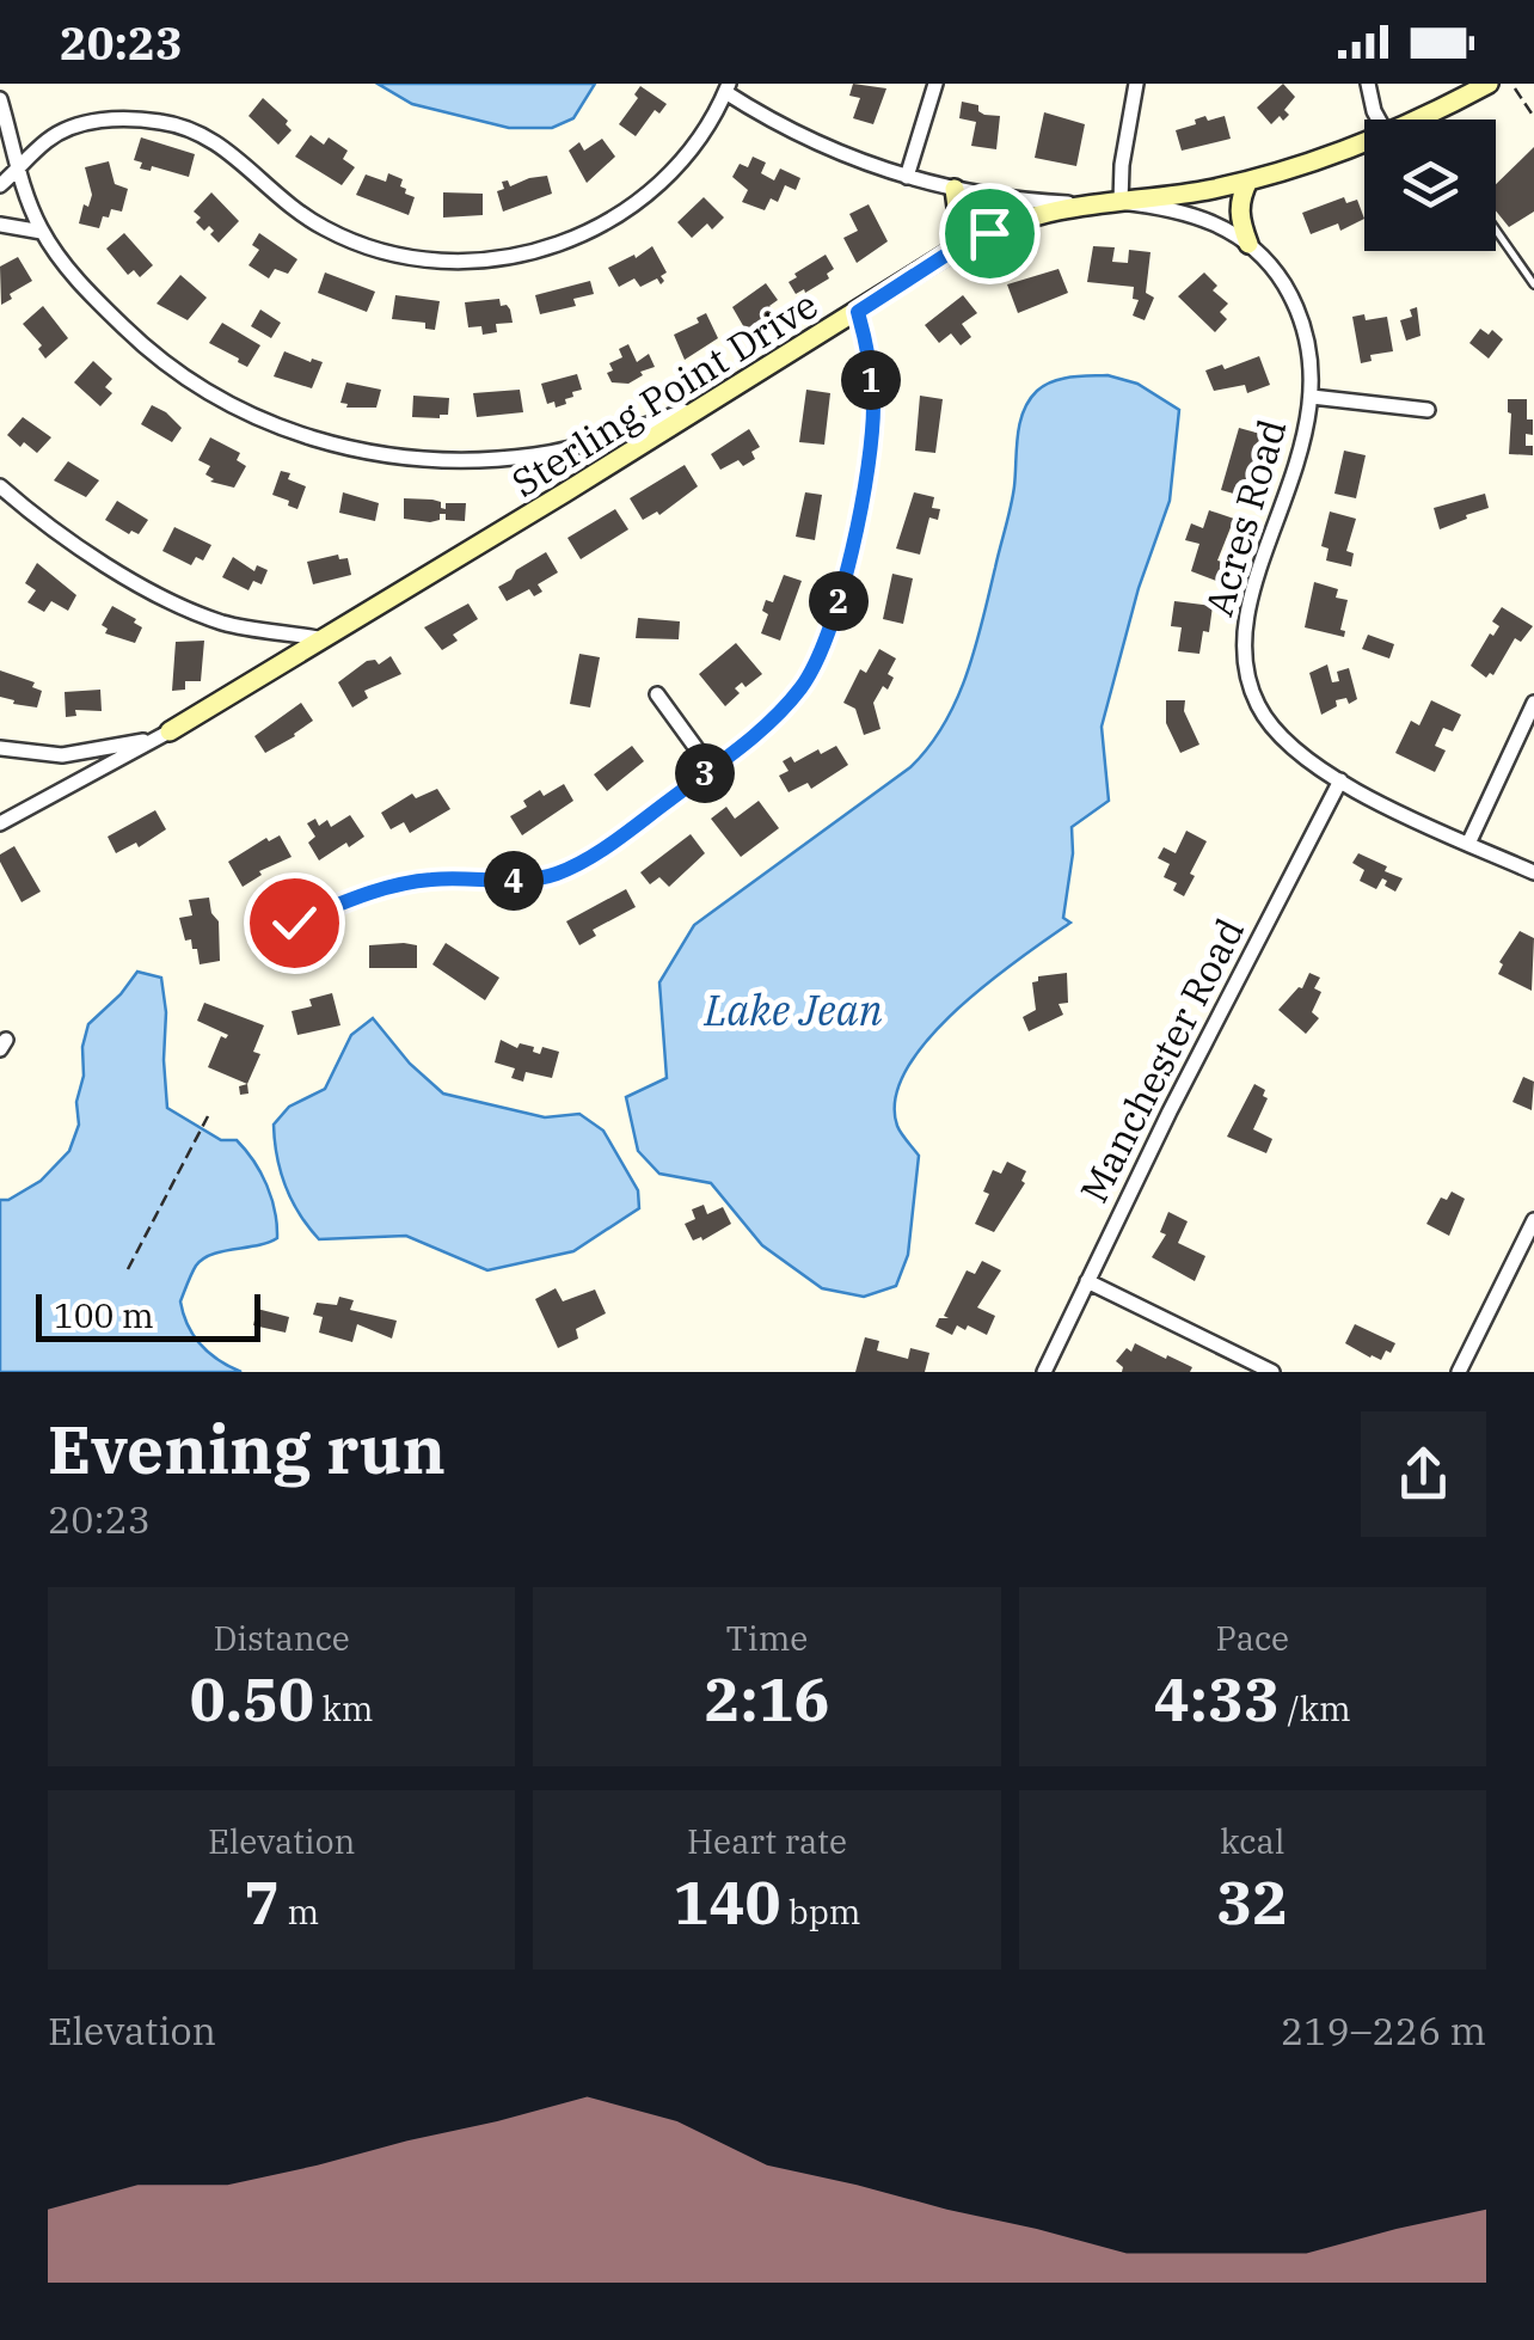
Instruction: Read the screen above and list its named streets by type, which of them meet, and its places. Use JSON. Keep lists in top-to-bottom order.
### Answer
{
  "streets": {
    "street": ["Sterling Point Drive", "Acres Road", "Manchester Road"]
  },
  "crossings": [
    ["Sterling Point Drive", "Acres Road"],
    ["Acres Road", "Manchester Road"]
  ],
  "water": ["Lake Jean"],
  "scale_bar": "100 m",
  "page": {
    "status": "20:23",
    "pins": [
      "1",
      "2",
      "3",
      "4"
    ],
    "scale": "100 m",
    "heading": ["Evening run", "20:23"],
    "stats": [
      ["Distance", "0.50 km"],
      ["Time", "2:16"],
      ["Pace", "4:33 /km"],
      ["Elevation", "7 m"],
      ["Heart rate", "140 bpm"],
      ["kcal", "32"]
    ],
    "chart": ["Elevation", "219–226 m"]
  }
}
